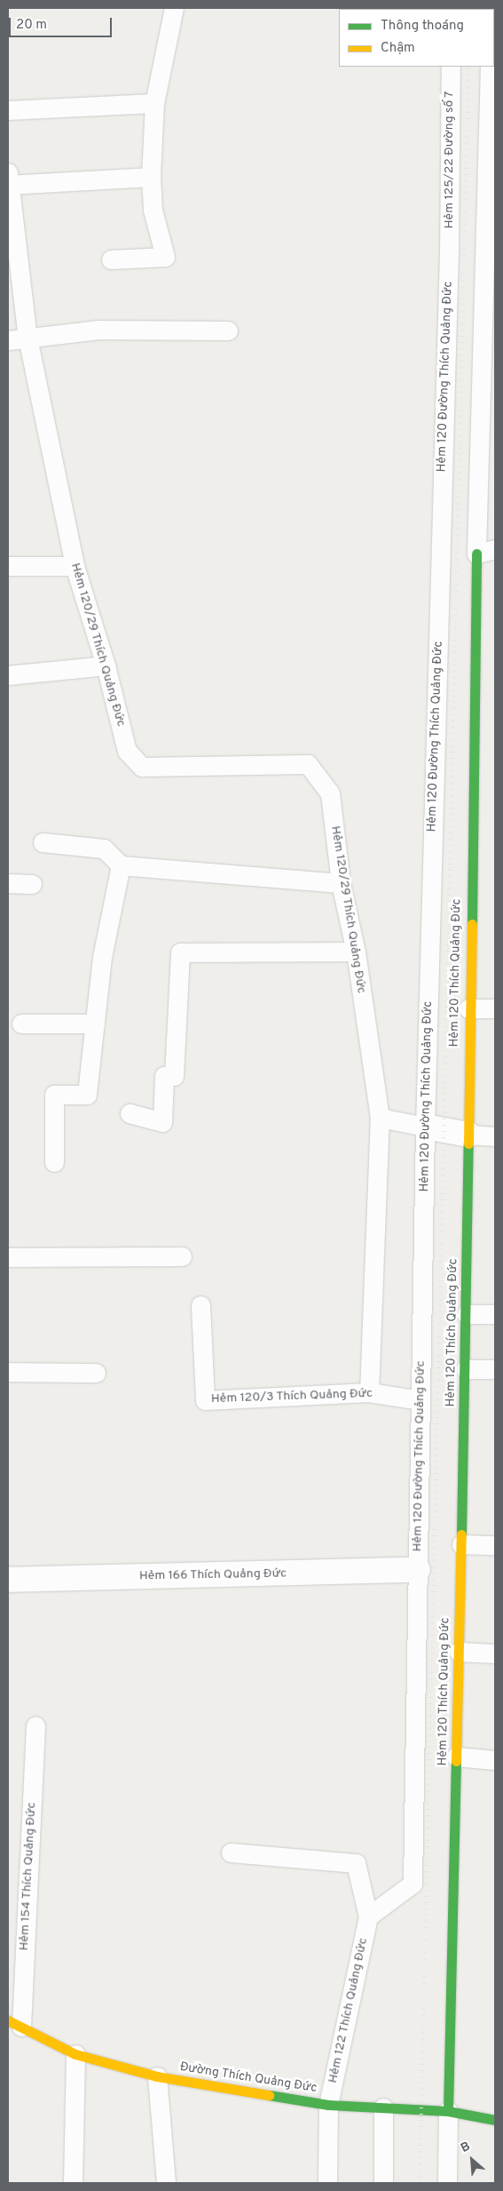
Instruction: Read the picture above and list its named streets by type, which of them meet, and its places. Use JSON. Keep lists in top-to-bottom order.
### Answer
{
  "streets": {
    "street": ["Hẻm 120 Thích Quảng Đức", "Hẻm 166 Thích Quảng Đức", "Đường Thích Quảng Đức"],
    "lane": [
      "Hẻm 125/22 Đường số 7",
      "Hẻm 120 Đường Thích Quảng Đức",
      "Hẻm 120/29 Thích Quảng Đức",
      "Hẻm 120/3 Thích Quảng Đức",
      "Hẻm 154 Thích Quảng Đức",
      "Hẻm 122 Thích Quảng Đức"
    ]
  },
  "crossings": [
    ["Hẻm 125/22 Đường số 7", "Hẻm 120 Đường Thích Quảng Đức"],
    ["Hẻm 120 Đường Thích Quảng Đức", "Hẻm 120/3 Thích Quảng Đức"],
    ["Hẻm 120 Đường Thích Quảng Đức", "Hẻm 166 Thích Quảng Đức"],
    ["Hẻm 120 Đường Thích Quảng Đức", "Hẻm 122 Thích Quảng Đức"],
    ["Hẻm 120/29 Thích Quảng Đức", "Hẻm 120/3 Thích Quảng Đức"],
    ["Hẻm 120 Thích Quảng Đức", "Đường Thích Quảng Đức"],
    ["Hẻm 154 Thích Quảng Đức", "Đường Thích Quảng Đức"],
    ["Hẻm 122 Thích Quảng Đức", "Đường Thích Quảng Đức"]
  ],
  "legend": ["Thông thoáng", "Chậm"],
  "scale_bar": "20 m",
  "north": "top left"
}
